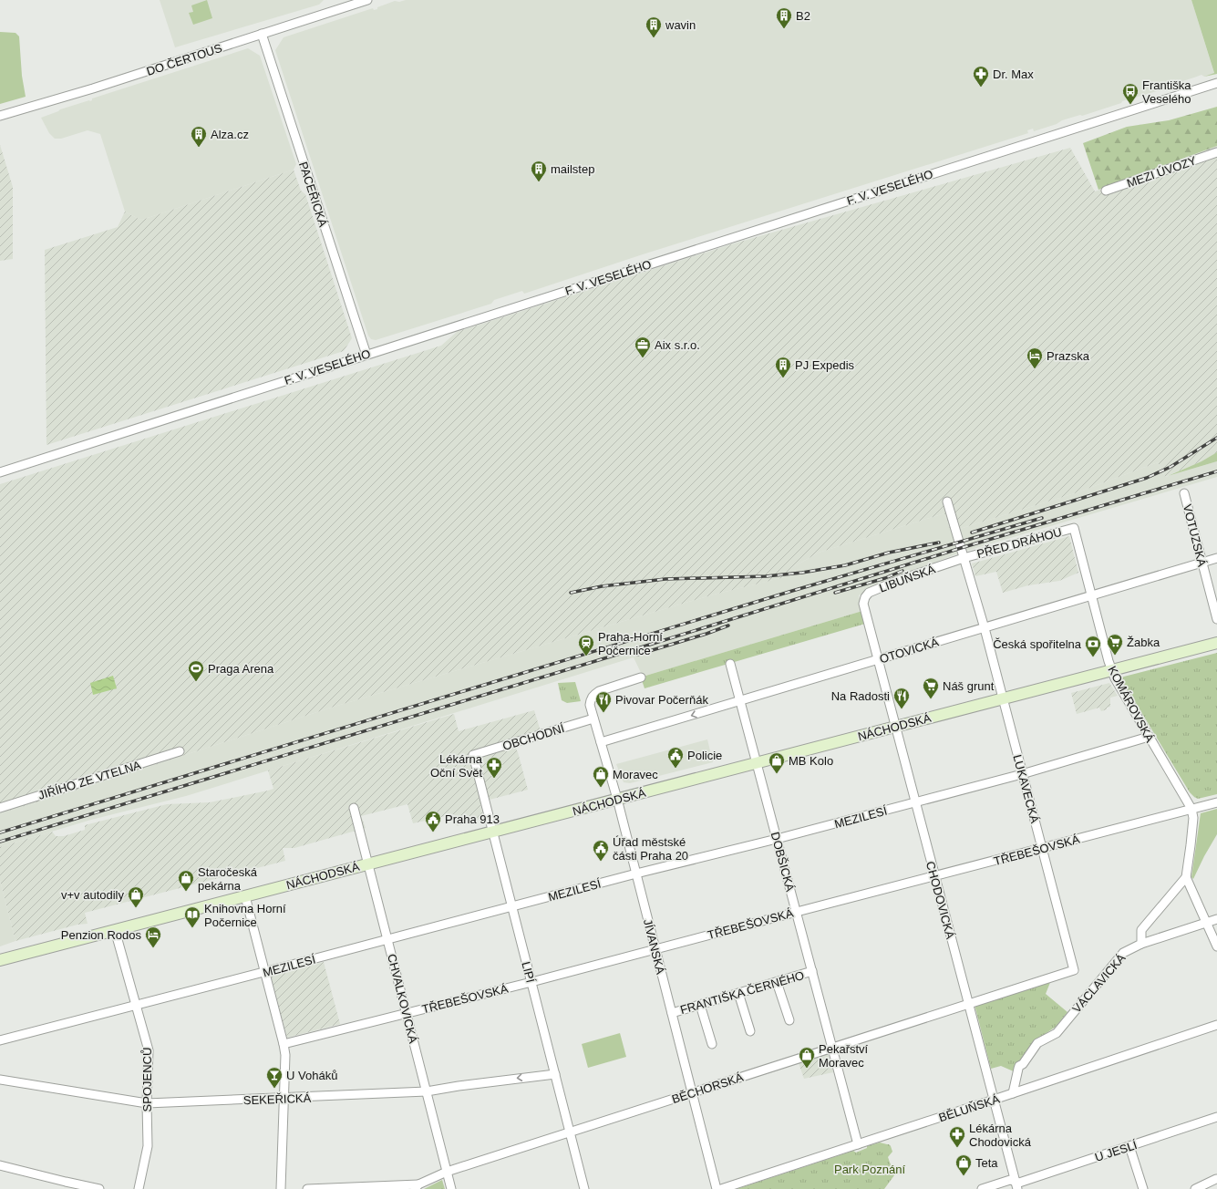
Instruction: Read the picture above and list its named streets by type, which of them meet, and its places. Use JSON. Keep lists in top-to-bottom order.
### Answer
{
  "streets": {
    "main road": ["NÁCHODSKÁ"],
    "street": [
      "DO ČERTOUS",
      "MEZI ÚVOZY",
      "F. V. VESELÉHO",
      "PACEŘICKÁ",
      "VOTUZSKÁ",
      "PŘED DRÁHOU",
      "LIBUŇSKÁ",
      "OTOVICKÁ",
      "KOMÁROVSKÁ",
      "OBCHODNÍ",
      "JIŘÍHO ZE VTELNA",
      "LUKAVECKÁ",
      "MEZILESÍ",
      "TŘEBEŠOVSKÁ",
      "DOBŠICKÁ",
      "CHODOVICKÁ",
      "JÍVANSKÁ",
      "LIPÍ",
      "VÁCLAVICKÁ",
      "FRANTIŠKA ČERNÉHO",
      "CHVALKOVICKÁ",
      "SPOJENCŮ",
      "BĚCHORSKÁ",
      "SEKEŘICKÁ",
      "BĚLUŇSKÁ",
      "U JESLÍ"
    ]
  },
  "crossings": [
    ["DO ČERTOUS", "PACEŘICKÁ"],
    ["F. V. VESELÉHO", "PACEŘICKÁ"],
    ["VOTUZSKÁ", "OTOVICKÁ"],
    ["PŘED DRÁHOU", "LIBUŇSKÁ"],
    ["PŘED DRÁHOU", "KOMÁROVSKÁ"],
    ["PŘED DRÁHOU", "LUKAVECKÁ"],
    ["LIBUŇSKÁ", "LUKAVECKÁ"],
    ["LIBUŇSKÁ", "CHODOVICKÁ"],
    ["OTOVICKÁ", "KOMÁROVSKÁ"],
    ["OTOVICKÁ", "LUKAVECKÁ"],
    ["OTOVICKÁ", "DOBŠICKÁ"],
    ["OTOVICKÁ", "CHODOVICKÁ"],
    ["OTOVICKÁ", "JÍVANSKÁ"],
    ["KOMÁROVSKÁ", "NÁCHODSKÁ"],
    ["KOMÁROVSKÁ", "MEZILESÍ"],
    ["KOMÁROVSKÁ", "TŘEBEŠOVSKÁ"],
    ["NÁCHODSKÁ", "LUKAVECKÁ"],
    ["NÁCHODSKÁ", "DOBŠICKÁ"],
    ["NÁCHODSKÁ", "CHODOVICKÁ"],
    ["NÁCHODSKÁ", "JÍVANSKÁ"],
    ["NÁCHODSKÁ", "LIPÍ"],
    ["NÁCHODSKÁ", "CHVALKOVICKÁ"],
    ["NÁCHODSKÁ", "SPOJENCŮ"],
    ["OBCHODNÍ", "JÍVANSKÁ"],
    ["OBCHODNÍ", "LIPÍ"],
    ["LUKAVECKÁ", "MEZILESÍ"],
    ["LUKAVECKÁ", "TŘEBEŠOVSKÁ"],
    ["LUKAVECKÁ", "CHODOVICKÁ"],
    ["LUKAVECKÁ", "BĚCHORSKÁ"],
    ["MEZILESÍ", "DOBŠICKÁ"],
    ["MEZILESÍ", "CHODOVICKÁ"],
    ["MEZILESÍ", "JÍVANSKÁ"],
    ["MEZILESÍ", "LIPÍ"],
    ["MEZILESÍ", "CHVALKOVICKÁ"],
    ["MEZILESÍ", "SPOJENCŮ"],
    ["TŘEBEŠOVSKÁ", "DOBŠICKÁ"],
    ["TŘEBEŠOVSKÁ", "CHODOVICKÁ"],
    ["TŘEBEŠOVSKÁ", "JÍVANSKÁ"],
    ["TŘEBEŠOVSKÁ", "LIPÍ"],
    ["TŘEBEŠOVSKÁ", "CHVALKOVICKÁ"],
    ["DOBŠICKÁ", "FRANTIŠKA ČERNÉHO"],
    ["DOBŠICKÁ", "BĚCHORSKÁ"],
    ["DOBŠICKÁ", "BĚLUŇSKÁ"],
    ["CHODOVICKÁ", "BĚCHORSKÁ"],
    ["CHODOVICKÁ", "BĚLUŇSKÁ"],
    ["CHODOVICKÁ", "U JESLÍ"],
    ["JÍVANSKÁ", "FRANTIŠKA ČERNÉHO"],
    ["JÍVANSKÁ", "BĚCHORSKÁ"],
    ["LIPÍ", "BĚCHORSKÁ"],
    ["LIPÍ", "SEKEŘICKÁ"],
    ["VÁCLAVICKÁ", "BĚLUŇSKÁ"],
    ["CHVALKOVICKÁ", "BĚCHORSKÁ"],
    ["CHVALKOVICKÁ", "SEKEŘICKÁ"],
    ["SPOJENCŮ", "SEKEŘICKÁ"]
  ],
  "parks": ["Park Poznání"],
  "places": {
    "building": [
      "B2",
      "wavin",
      "Alza.cz",
      "mailstep",
      "PJ Expedis"
    ],
    "pharmacy": ["Dr. Max", "Lékárna Oční Svět", "Lékárna Chodovická"],
    "bus stop": ["Františka Veselého"],
    "office": ["Aix s.r.o."],
    "hotel": ["Prazska", "Penzion Rodos"],
    "supermarket": ["Žabka", "Náš grunt"],
    "station": ["Praha-Horní Počernice"],
    "bank": ["Česká spořitelna"],
    "sports": ["Praga Arena"],
    "restaurant": ["Na Radosti", "Pivovar Počerňák"],
    "public building": ["Policie", "Praha 913", "Úřad městské části Praha 20"],
    "shop": [
      "MB Kolo",
      "Moravec",
      "Staročeská pekárna",
      "v+v autodily",
      "Pekařství Moravec",
      "Teta"
    ],
    "library": ["Knihovna Horní Počernice"],
    "bar": ["U Voháků"]
  }
}
